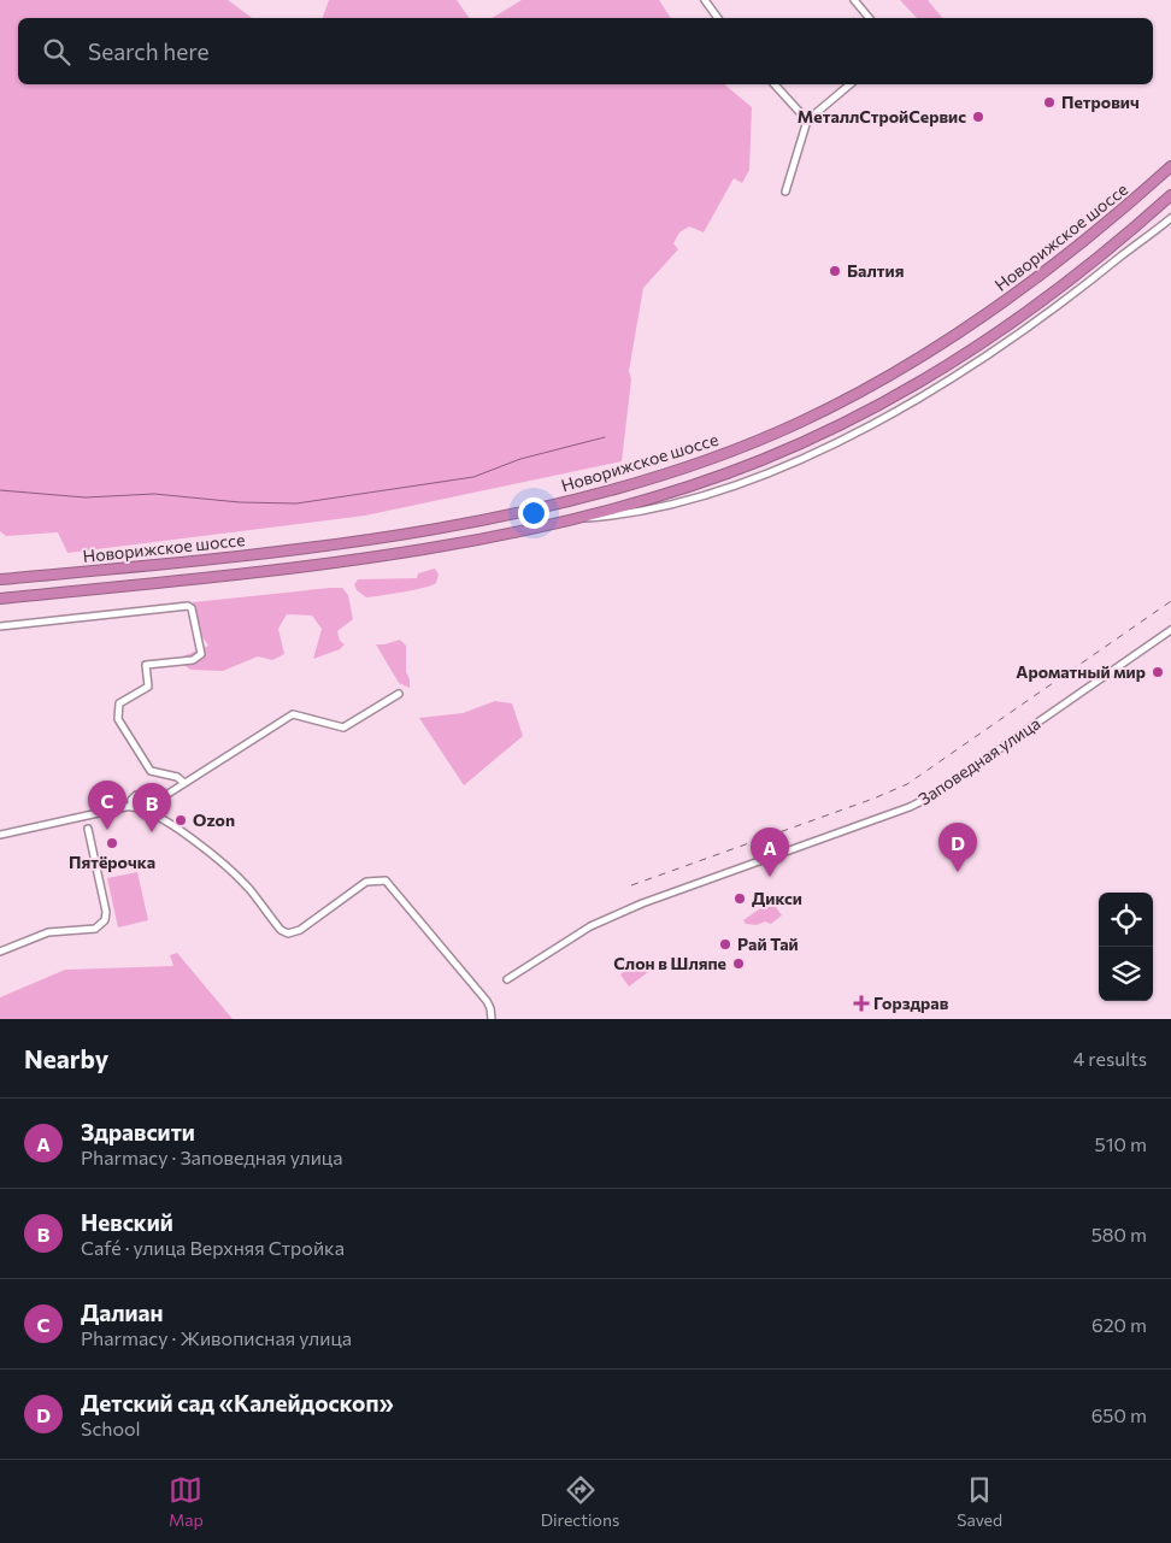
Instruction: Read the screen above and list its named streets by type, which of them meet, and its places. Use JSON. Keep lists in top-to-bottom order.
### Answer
{
  "streets": {
    "highway": ["Новорижское шоссе"],
    "street": ["Заповедная улица"]
  },
  "places": {
    "other": [
      "Петрович",
      "МеталлСтройСервис",
      "Балтия",
      "Ароматный мир",
      "Ozon",
      "Пятёрочка",
      "Дикси",
      "Рай Тай",
      "Слон в Шляпе"
    ],
    "health": ["Горздрав"]
  },
  "page": {
    "search": "Search here",
    "pins": [
      "C",
      "B",
      "D",
      "A"
    ],
    "heading": ["Nearby", "4 results"],
    "list": [
      {
        "mark": "A",
        "name": "Здравсити",
        "note": "Pharmacy · Заповедная улица",
        "value": "510 m"
      },
      {
        "mark": "B",
        "name": "Невский",
        "note": "Café · улица Верхняя Стройка",
        "value": "580 m"
      },
      {
        "mark": "C",
        "name": "Далиан",
        "note": "Pharmacy · Живописная улица",
        "value": "620 m"
      },
      {
        "mark": "D",
        "name": "Детский сад «Калейдоскоп»",
        "note": "School",
        "value": "650 m"
      }
    ],
    "nav": ["Map", "Directions", "Saved"]
  }
}
